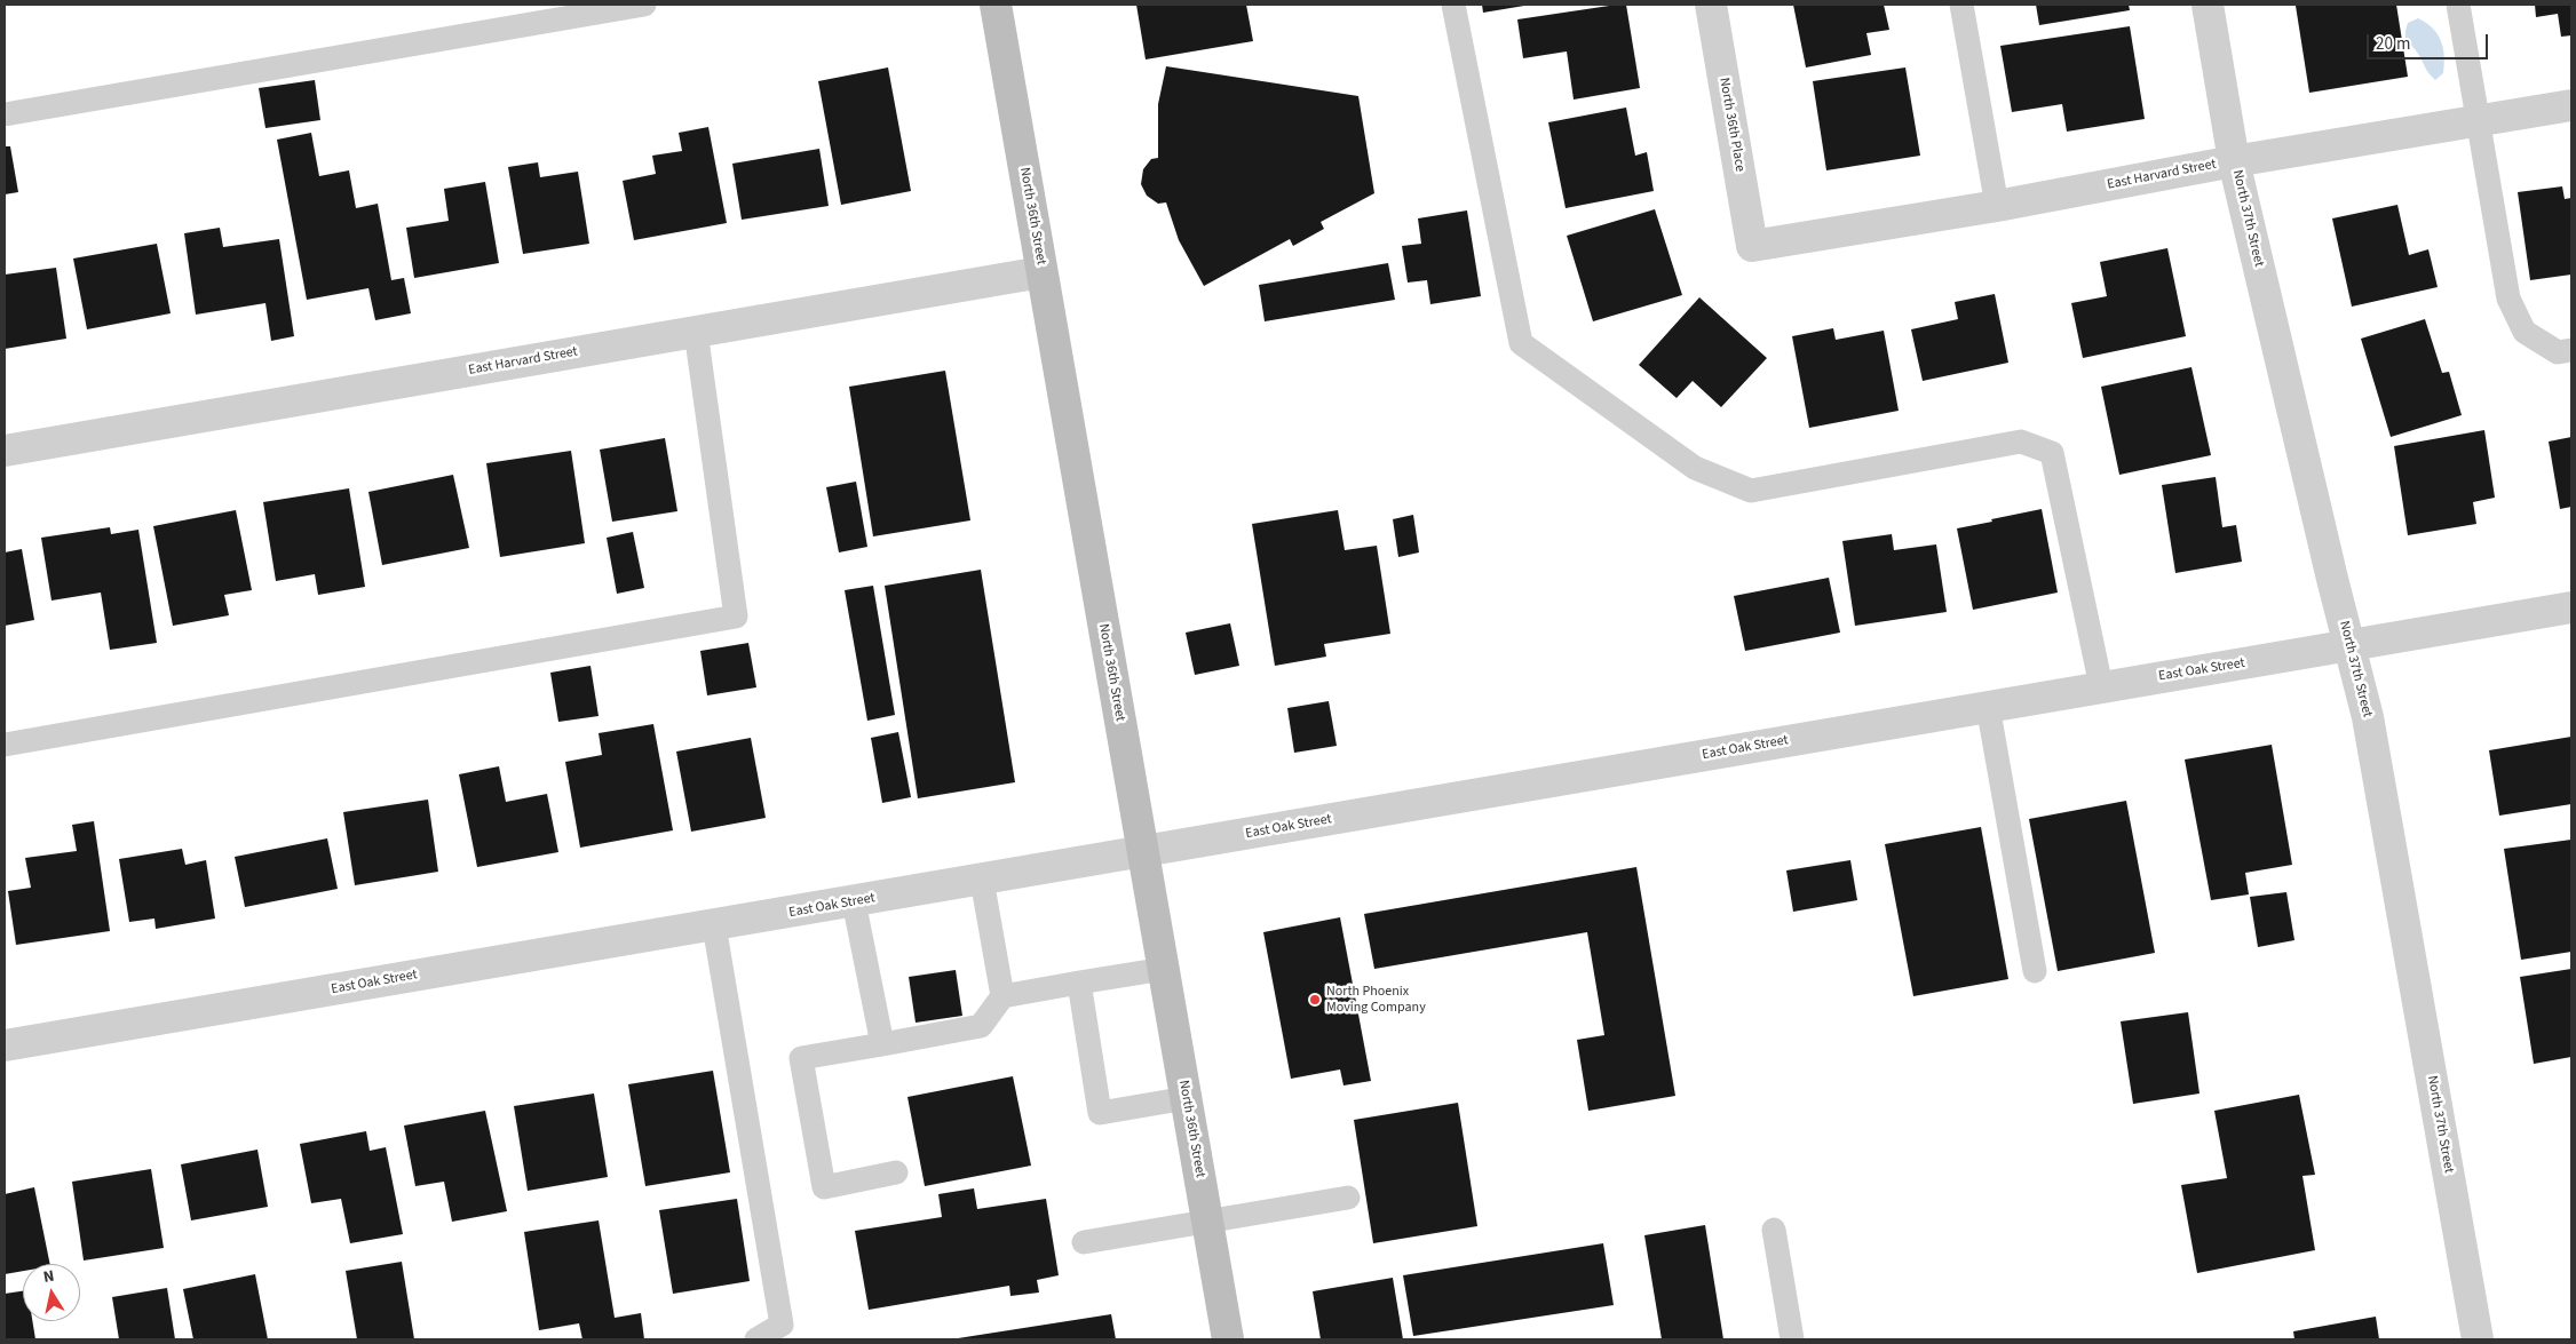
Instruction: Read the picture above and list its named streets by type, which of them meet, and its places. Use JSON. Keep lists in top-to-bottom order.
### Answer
{
  "streets": {
    "main road": ["North 36th Street"],
    "street": [
      "North 36th Place",
      "East Harvard Street",
      "North 37th Street",
      "East Oak Street"
    ]
  },
  "crossings": [
    ["North 36th Place", "East Harvard Street"],
    ["East Harvard Street", "North 36th Street"],
    ["East Harvard Street", "North 37th Street"],
    ["North 36th Street", "East Oak Street"],
    ["North 37th Street", "East Oak Street"]
  ],
  "places": ["North Phoenix Moving Company"],
  "scale_bar": "20 m",
  "north": "top"
}
